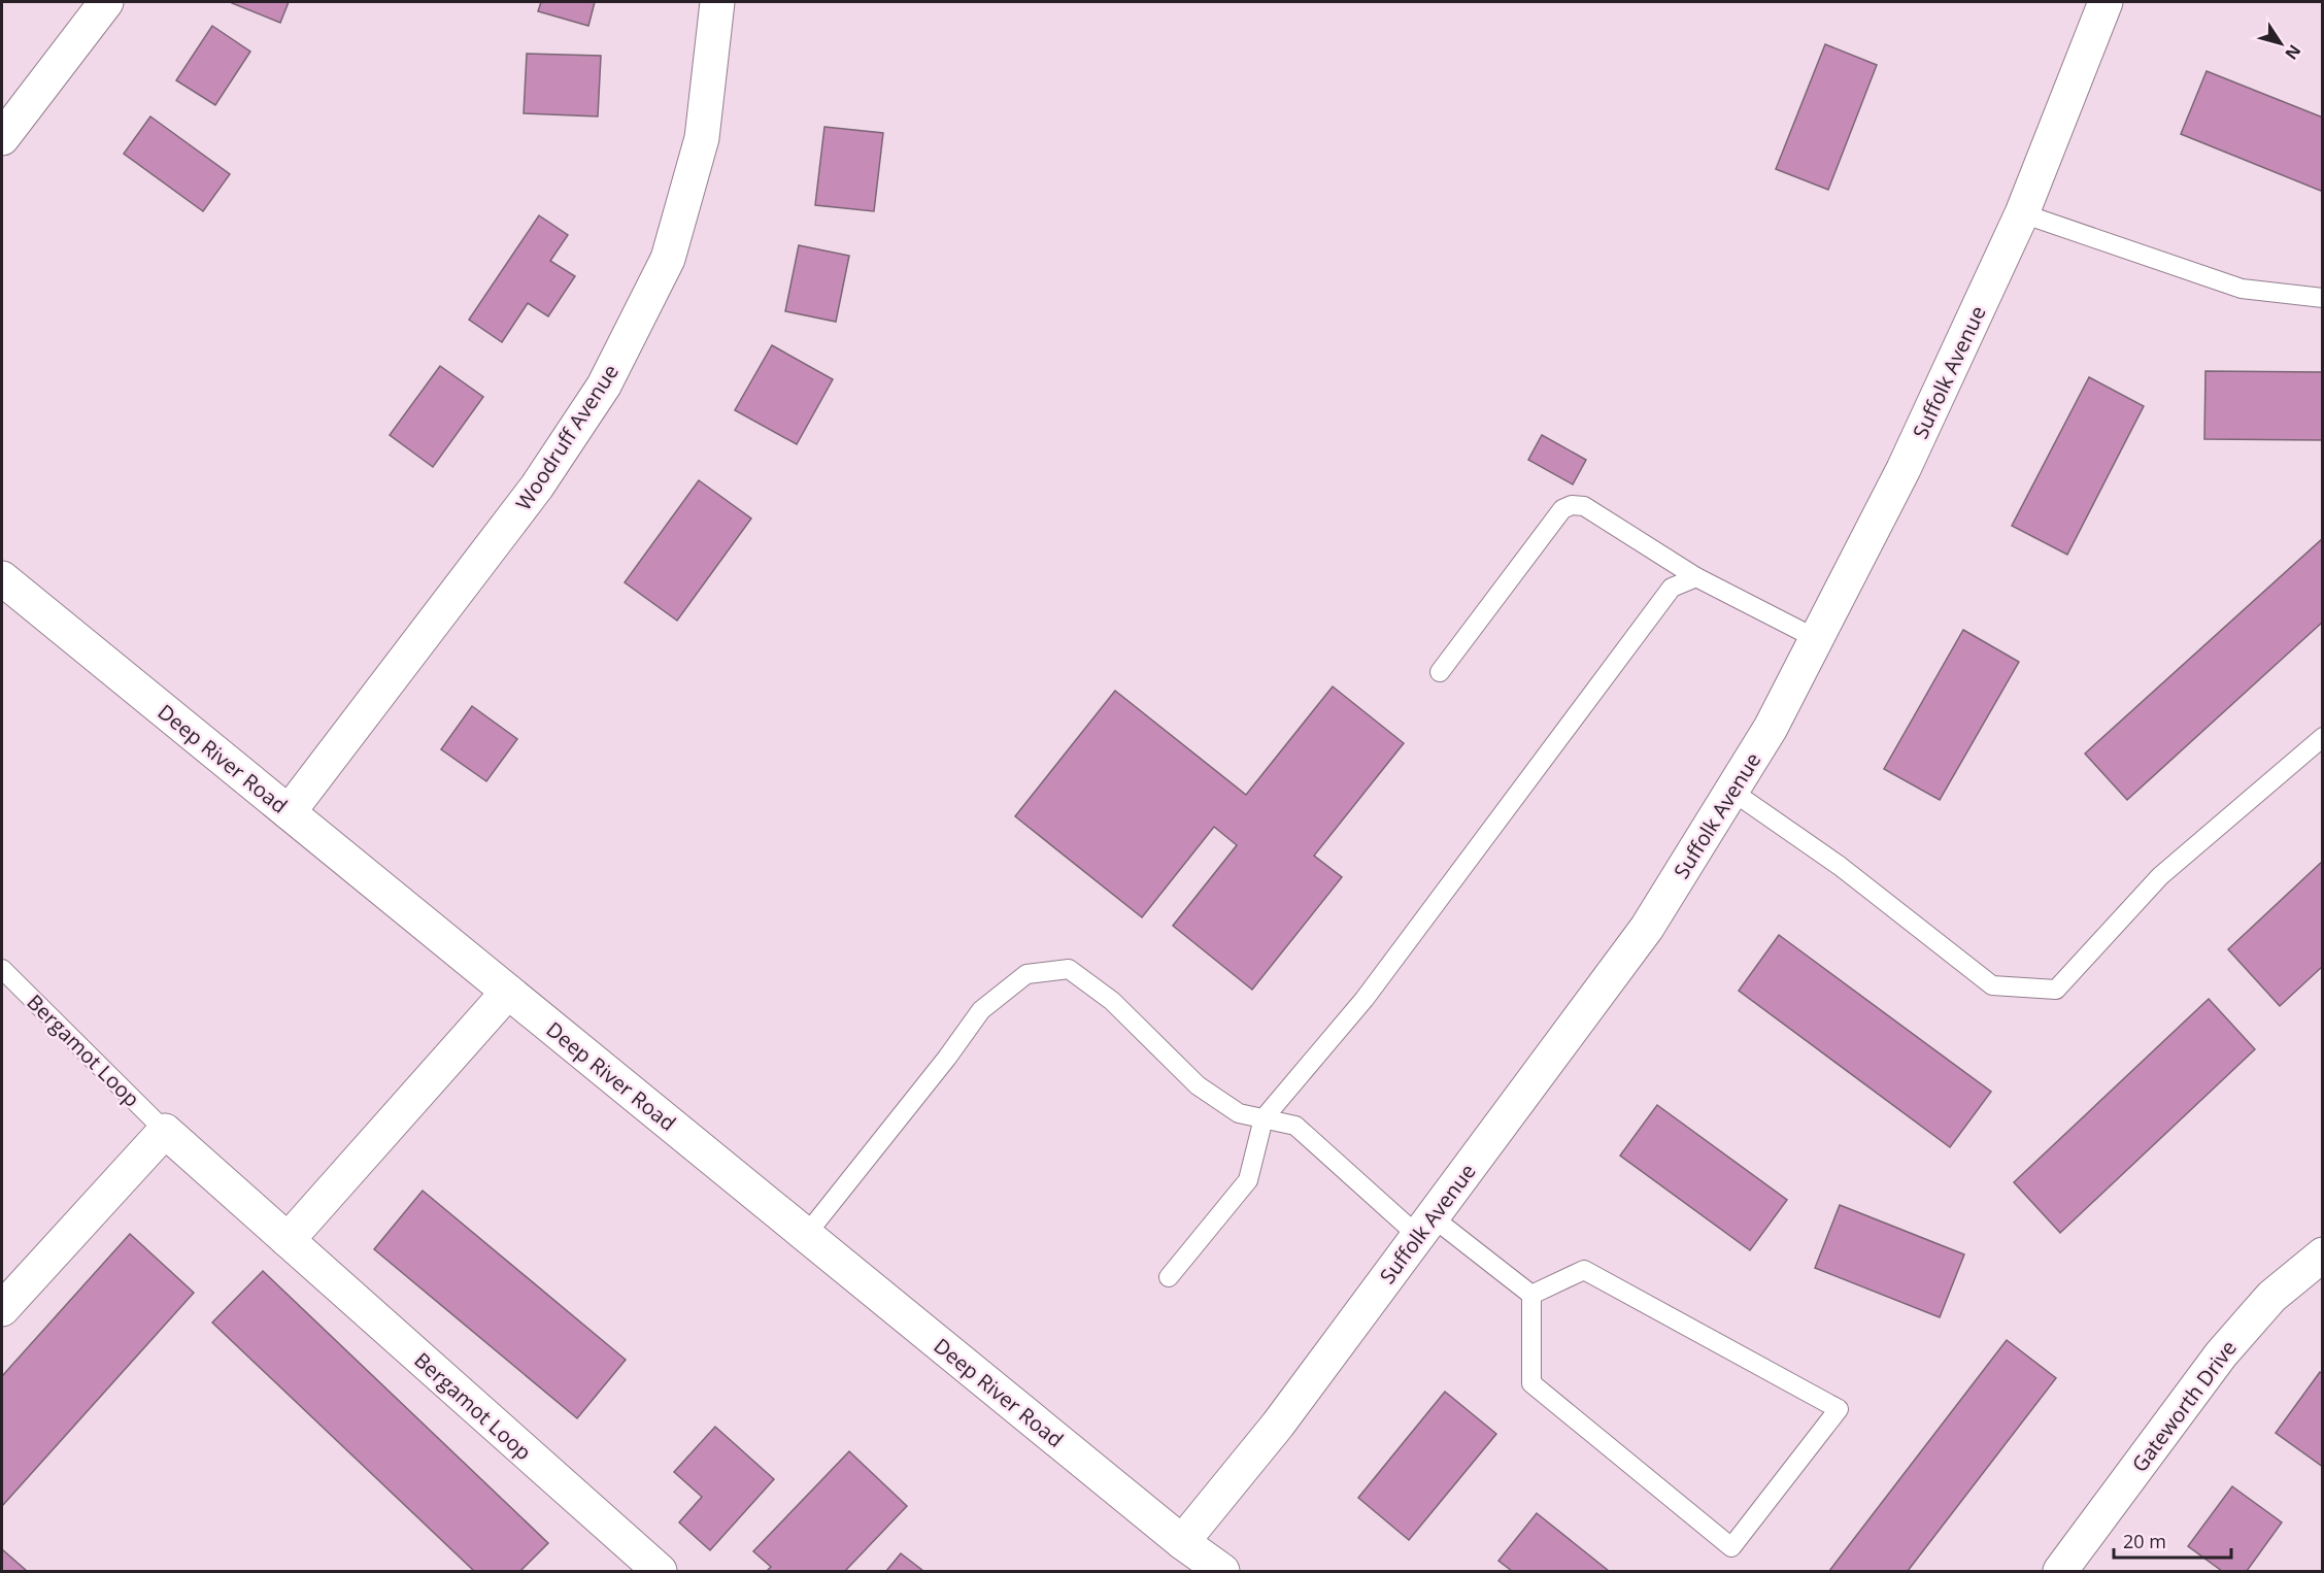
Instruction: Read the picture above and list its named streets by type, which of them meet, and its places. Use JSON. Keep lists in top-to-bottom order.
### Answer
{
  "streets": {
    "street": [
      "Suffolk Avenue",
      "Woodruff Avenue",
      "Deep River Road",
      "Bergamot Loop",
      "Gateworth Drive"
    ]
  },
  "crossings": [
    ["Suffolk Avenue", "Deep River Road"],
    ["Woodruff Avenue", "Deep River Road"]
  ],
  "scale_bar": "20 m",
  "north": "bottom right"
}
